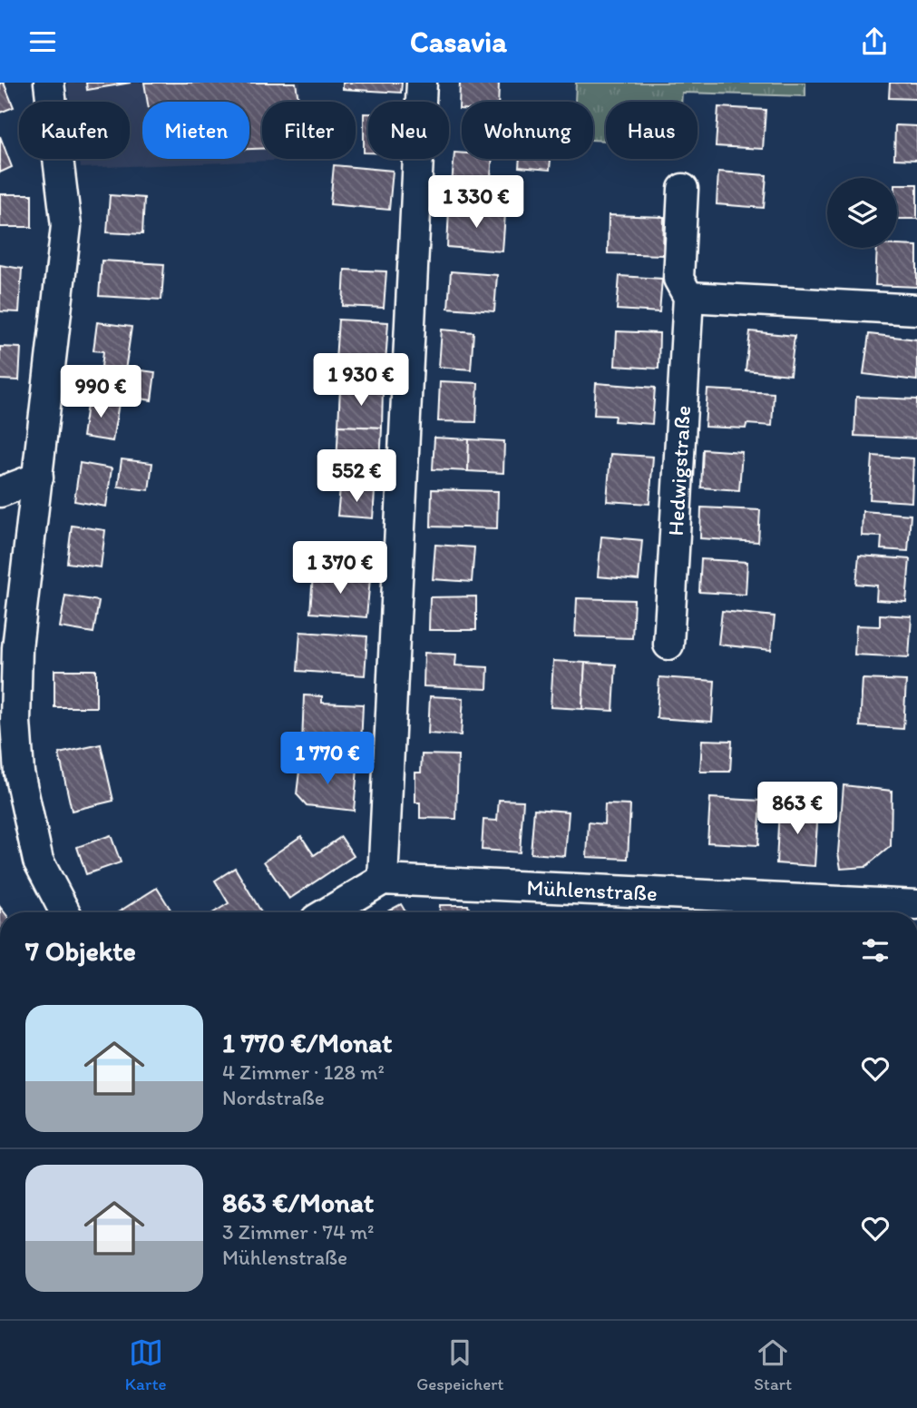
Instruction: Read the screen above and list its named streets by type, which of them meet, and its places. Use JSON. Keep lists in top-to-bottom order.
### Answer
{
  "streets": {
    "street": ["Hedwigstraße", "Mühlenstraße"]
  },
  "page": {
    "header": "Casavia",
    "chip": [
      "Kaufen",
      "Mieten",
      "Filter",
      "Neu",
      "Wohnung",
      "Haus"
    ],
    "price": [
      "1 330 €",
      "1 930 €",
      "990 €",
      "552 €",
      "1 370 €",
      "1 770 €",
      "863 €"
    ],
    "heading": "7 Objekte",
    "list": [
      {
        "name": "1 770 €/Monat",
        "note": "4 Zimmer · 128 m² · Nordstraße"
      },
      {
        "name": "863 €/Monat",
        "note": "3 Zimmer · 74 m² · Mühlenstraße"
      }
    ],
    "tabs": ["Karte", "Gespeichert", "Start"]
  }
}
